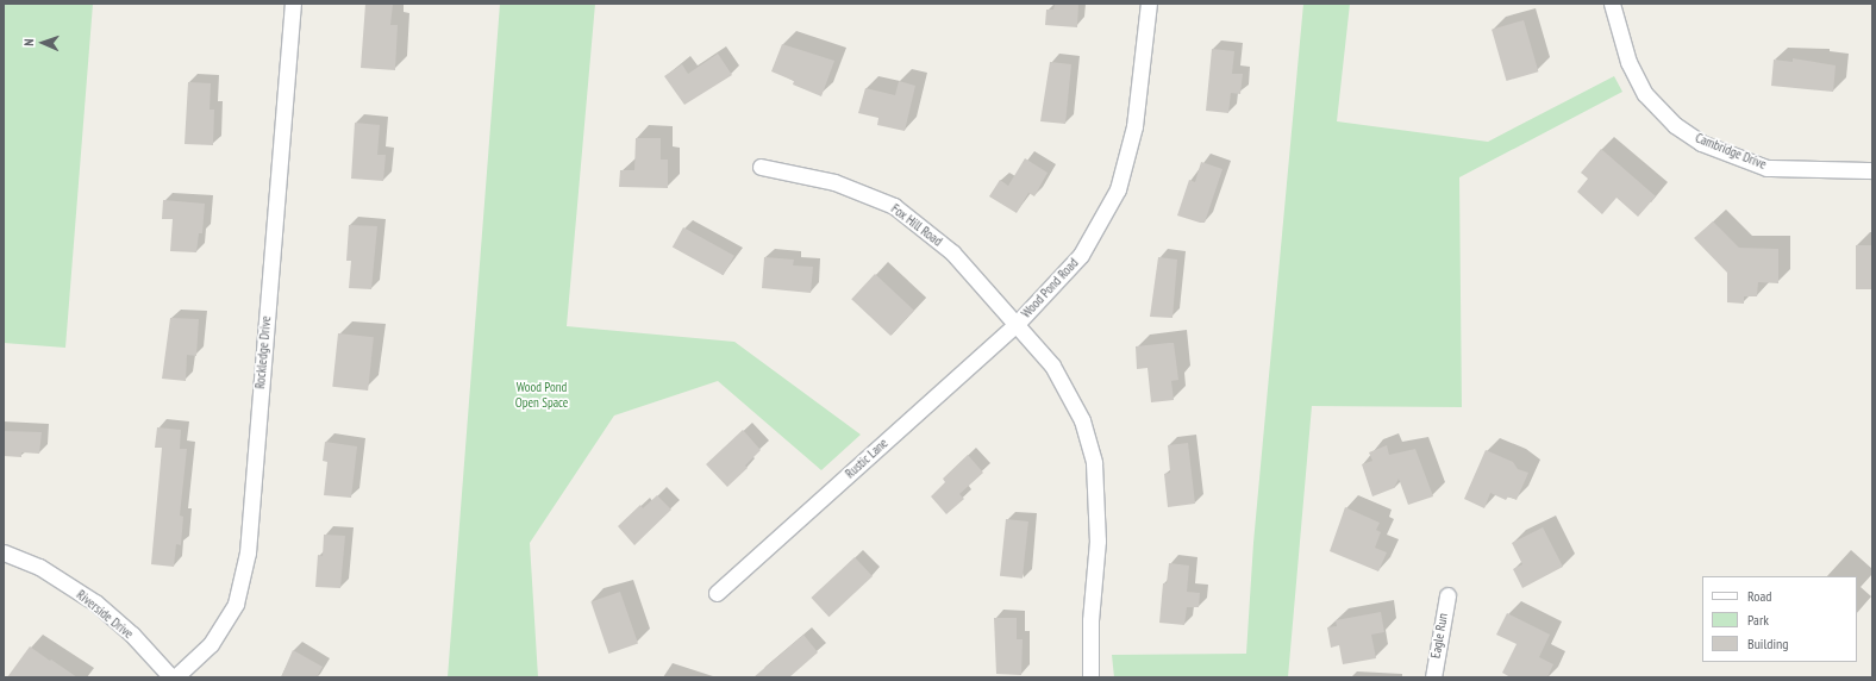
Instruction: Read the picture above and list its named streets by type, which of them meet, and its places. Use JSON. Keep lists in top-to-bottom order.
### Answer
{
  "streets": {
    "street": [
      "Cambridge Drive",
      "Fox Hill Road",
      "Wood Pond Road",
      "Rockledge Drive",
      "Rustic Lane",
      "Riverside Drive",
      "Eagle Run"
    ]
  },
  "crossings": [
    ["Fox Hill Road", "Wood Pond Road"],
    ["Fox Hill Road", "Rustic Lane"],
    ["Wood Pond Road", "Rustic Lane"],
    ["Rockledge Drive", "Riverside Drive"]
  ],
  "parks": ["Wood Pond Open Space"],
  "legend": ["Road", "Park", "Building"],
  "north": "left"
}
